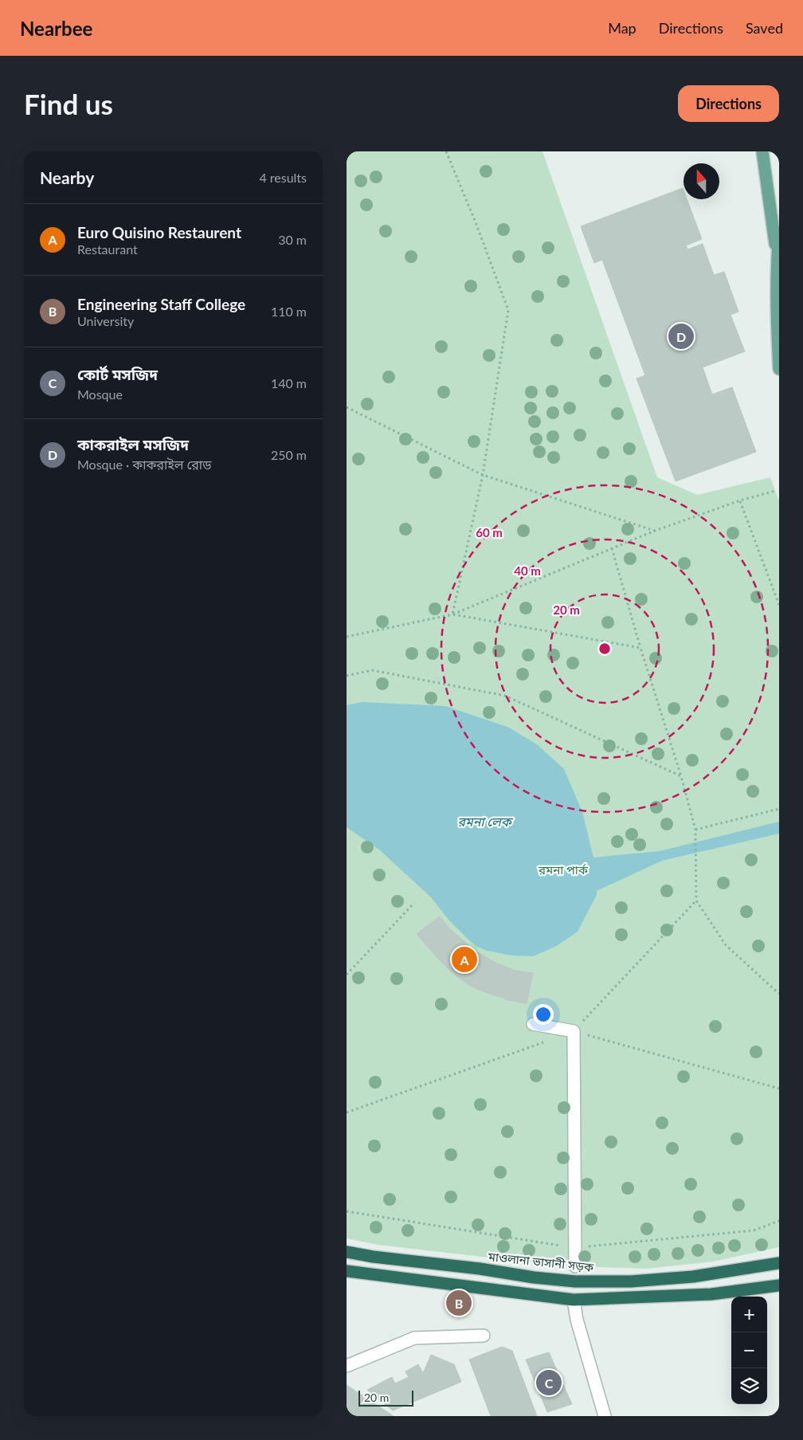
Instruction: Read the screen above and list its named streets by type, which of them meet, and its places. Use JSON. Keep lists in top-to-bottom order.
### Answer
{
  "streets": {
    "highway": ["মাওলানা ভাসানী সড়ক"]
  },
  "water": ["রমনা লেক"],
  "parks": ["রমনা পার্ক"],
  "scale_bar": "20 m",
  "north": "top",
  "page": {
    "header": "Nearbee",
    "nav": ["Map", "Directions", "Saved"],
    "buttons": "Directions",
    "title": "Find us",
    "heading": ["Nearby", "4 results"],
    "list": [
      {
        "mark": "A",
        "name": "Euro Quisino Restaurent",
        "note": "Restaurant",
        "value": "30 m"
      },
      {
        "mark": "B",
        "name": "Engineering Staff College",
        "note": "University",
        "value": "110 m"
      },
      {
        "mark": "C",
        "name": "কোর্ট মসজিদ",
        "note": "Mosque",
        "value": "140 m"
      },
      {
        "mark": "D",
        "name": "কাকরাইল মসজিদ",
        "note": "Mosque · কাকরাইল রোড",
        "value": "250 m"
      }
    ],
    "pins": [
      "D",
      "A",
      "B",
      "C"
    ],
    "map_buttons": ["+", "−"],
    "scale": "20 m"
  },
  "rings": ["60 m", "40 m", "20 m"]
}
